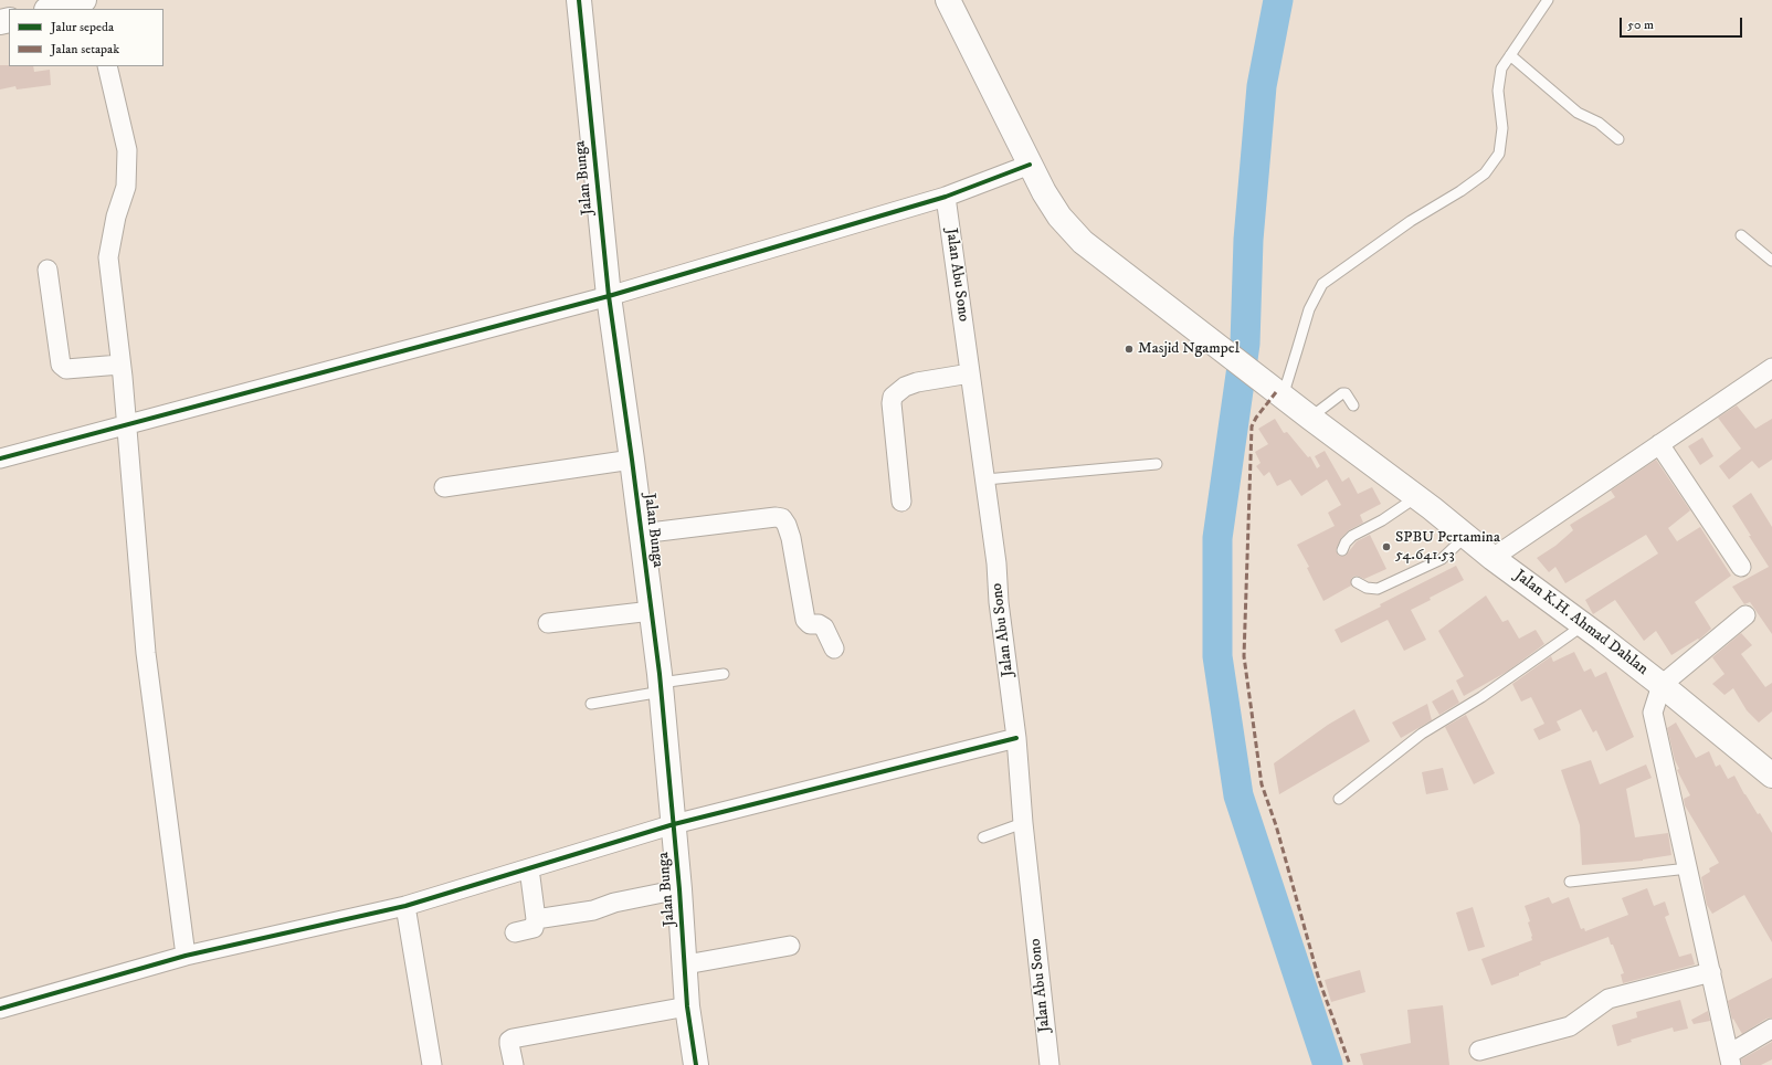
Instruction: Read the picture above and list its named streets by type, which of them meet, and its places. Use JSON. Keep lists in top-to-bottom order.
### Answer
{
  "streets": {
    "main road": ["Jalan Bunga", "Jalan K.H. Ahmad Dahlan"],
    "street": ["Jalan Abu Sono"]
  },
  "places": ["Masjid Ngampel", "SPBU Pertamina 54.641.53"],
  "legend": ["Jalur sepeda", "Jalan setapak"],
  "scale_bar": "50 m"
}
